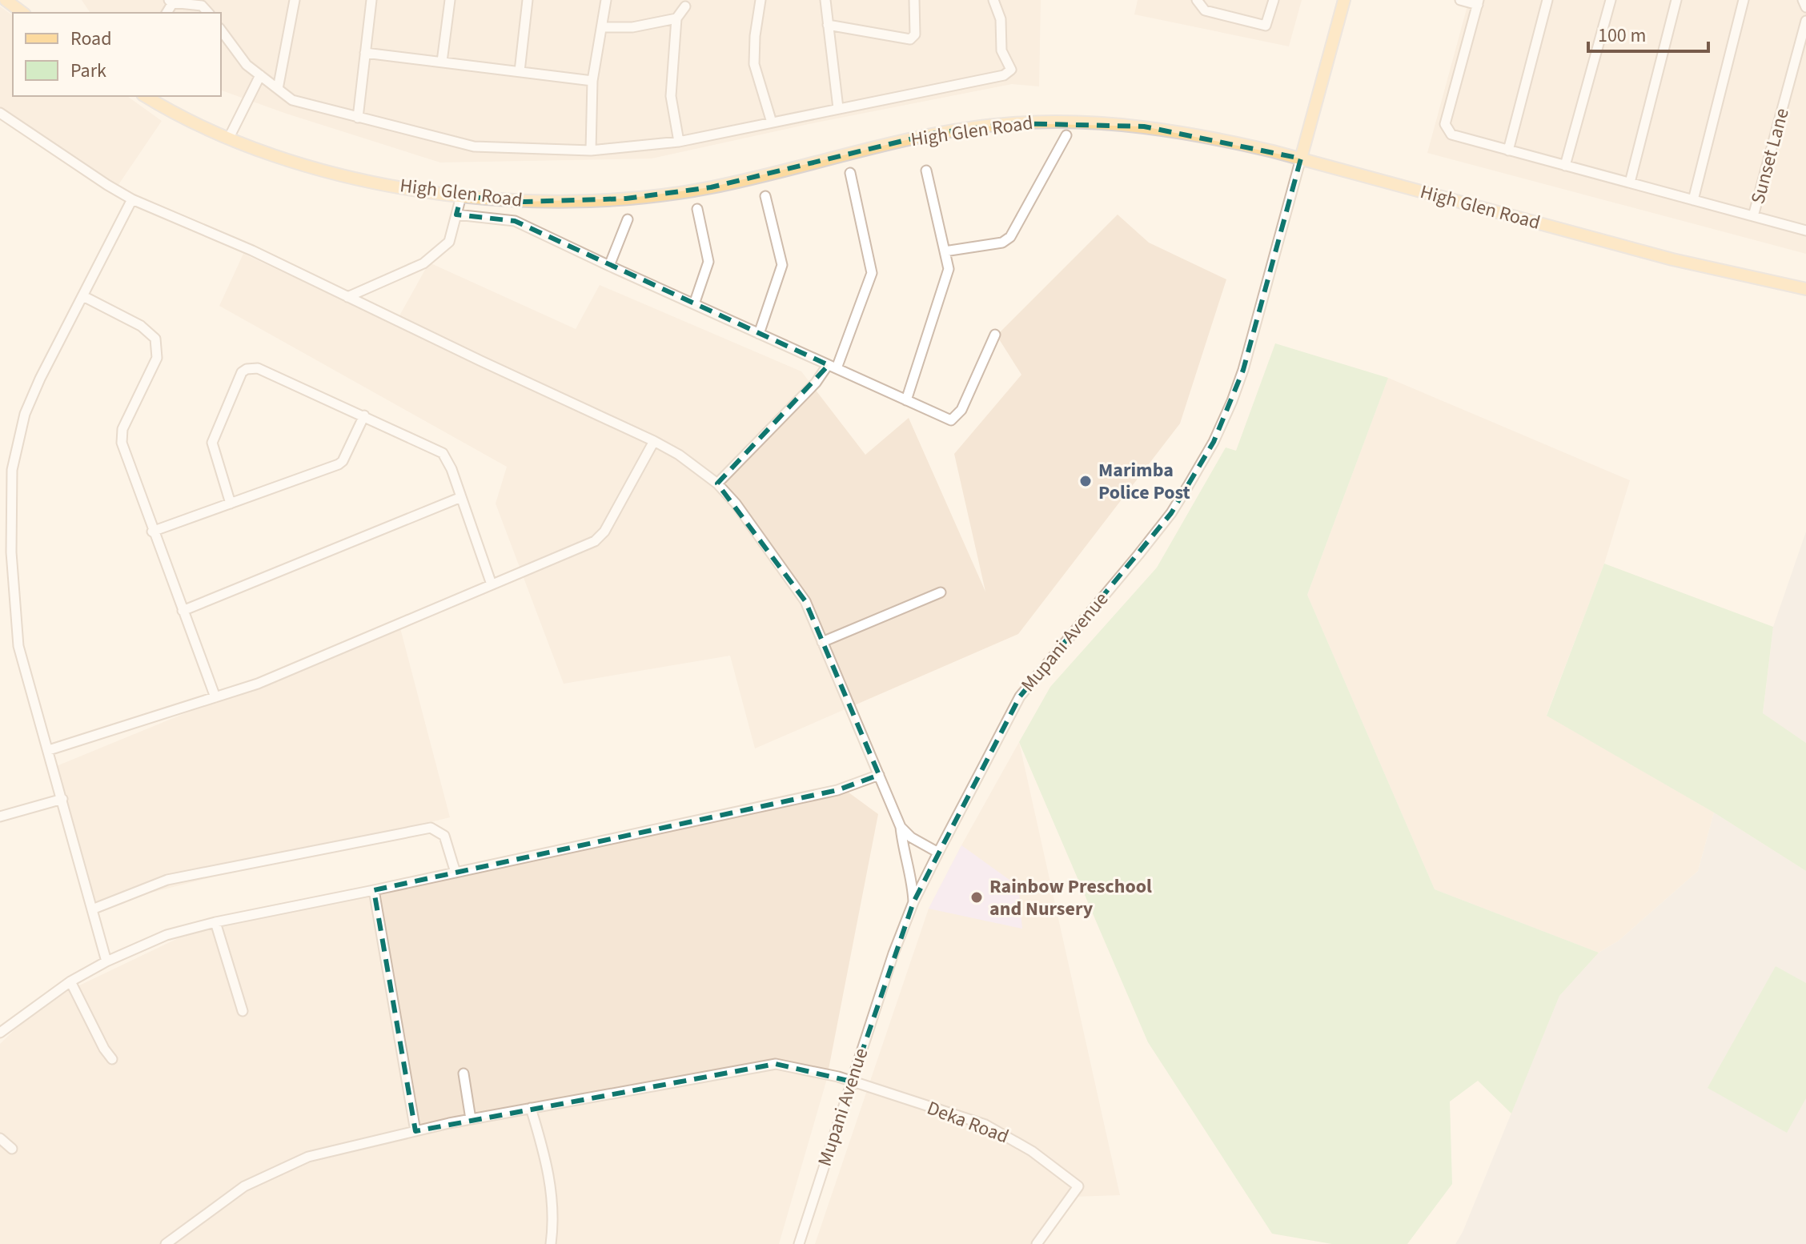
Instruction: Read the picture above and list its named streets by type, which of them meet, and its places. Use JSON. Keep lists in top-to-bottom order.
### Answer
{
  "streets": {
    "main road": ["High Glen Road"],
    "street": ["Sunset Lane", "Mupani Avenue", "Deka Road"]
  },
  "crossings": [
    ["High Glen Road", "Mupani Avenue"],
    ["Mupani Avenue", "Deka Road"]
  ],
  "places": ["Marimba Police Post", "Rainbow Preschool and Nursery"],
  "legend": ["Road", "Park"],
  "scale_bar": "100 m"
}
